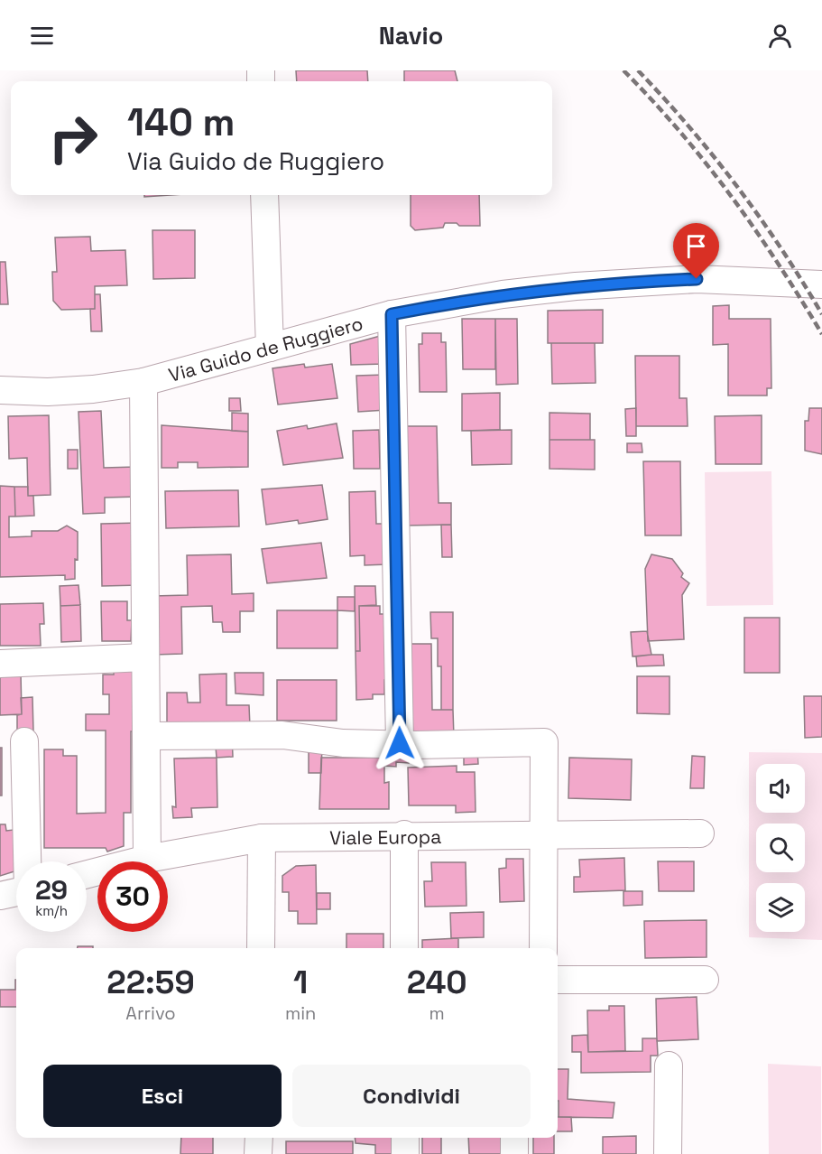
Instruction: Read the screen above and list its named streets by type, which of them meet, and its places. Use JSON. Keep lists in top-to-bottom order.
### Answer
{
  "streets": {
    "street": ["Via Guido de Ruggiero", "Viale Europa"]
  },
  "page": {
    "header": "Navio",
    "turn": ["140 m", "Via Guido de Ruggiero"],
    "speed": "29 km/h",
    "limit": "30",
    "eta": [
      "22:59",
      "Arrivo",
      "1",
      "min",
      "240",
      "m"
    ],
    "buttons": ["Esci", "Condividi"]
  }
}
